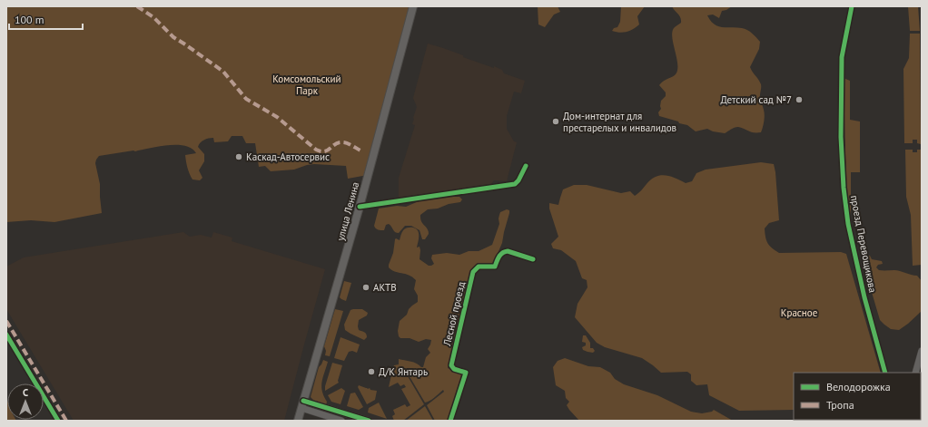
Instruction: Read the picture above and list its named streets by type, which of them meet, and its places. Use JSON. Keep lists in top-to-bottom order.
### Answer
{
  "streets": {
    "main road": ["улица Ленина"],
    "street": ["проезд Перевощикова", "Лесной проезд"]
  },
  "parks": ["Комсомольский Парк", "Красное"],
  "places": [
    "Детский сад №7",
    "Дом-интернат для престарелых и инвалидов",
    "Каскад-Автосервис",
    "АКТВ",
    "Д/К Янтарь"
  ],
  "legend": ["Велодорожка", "Тропа"],
  "scale_bar": "100 m",
  "north": "top"
}
